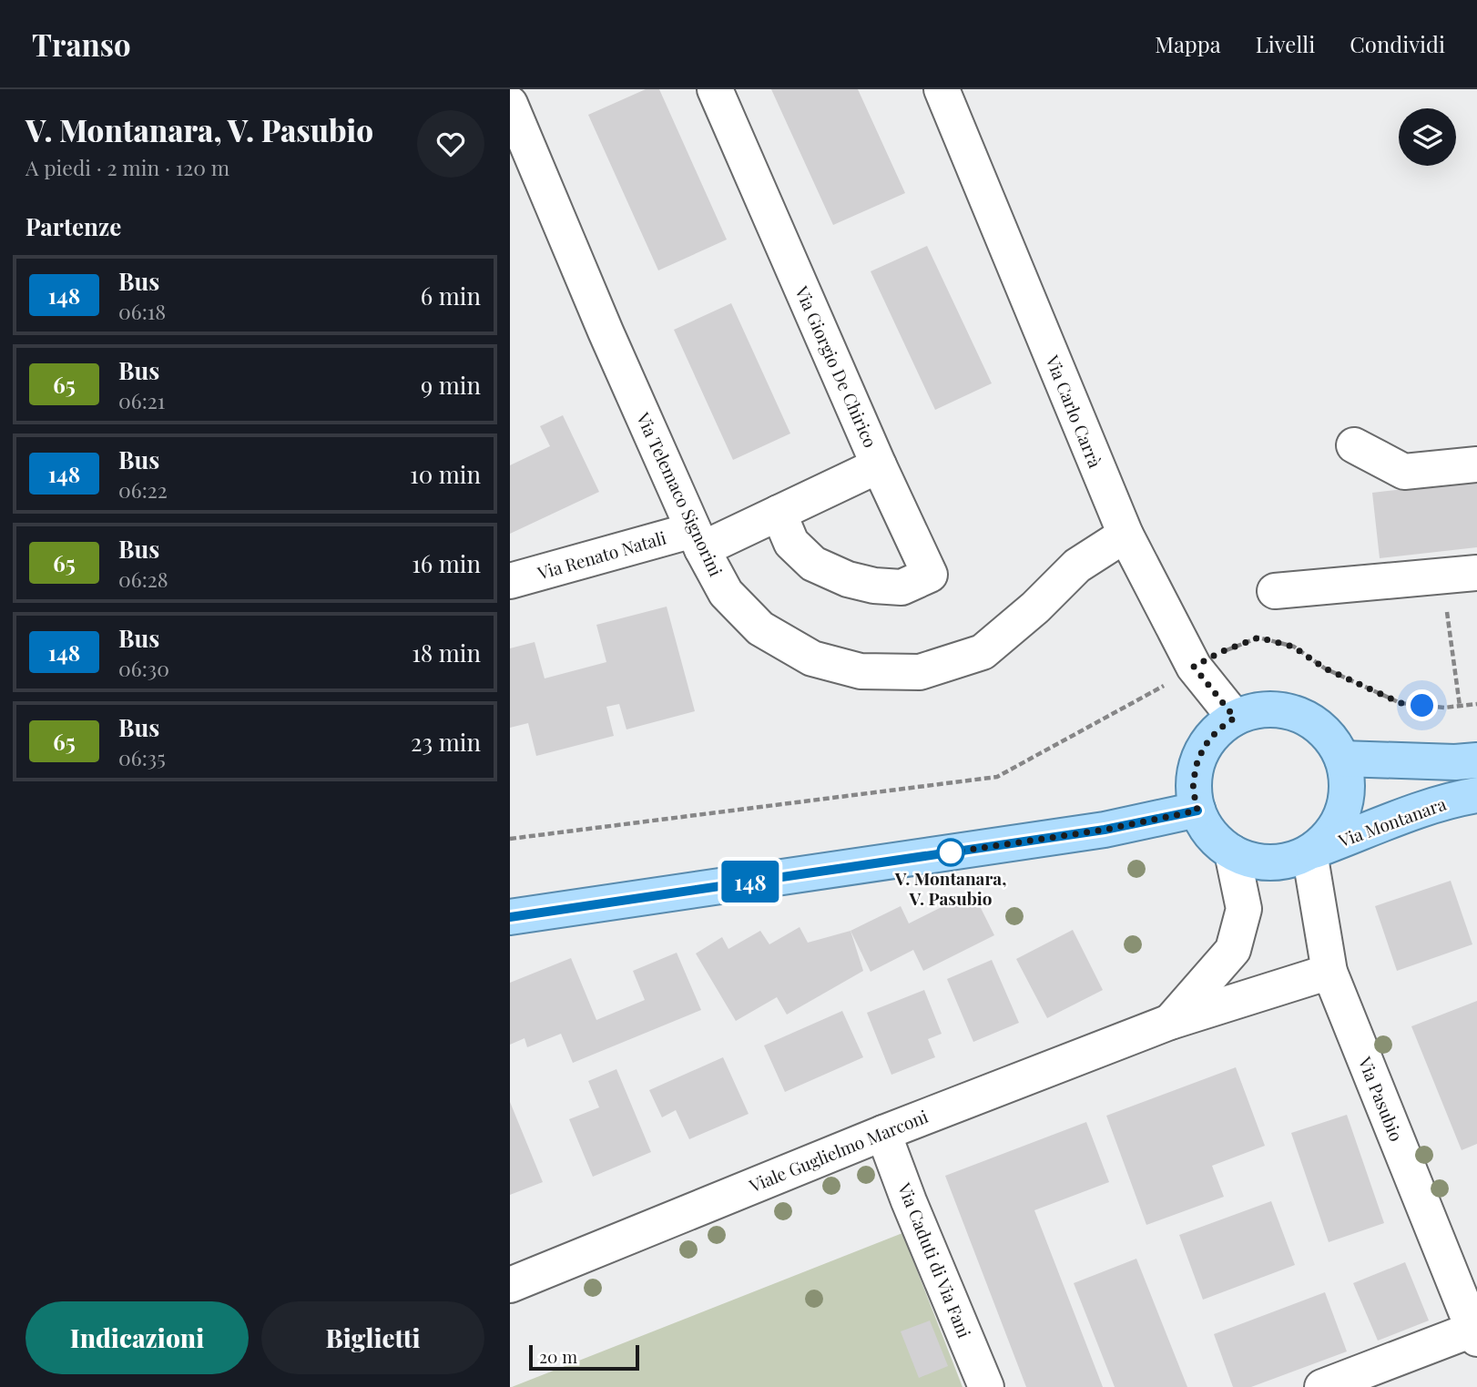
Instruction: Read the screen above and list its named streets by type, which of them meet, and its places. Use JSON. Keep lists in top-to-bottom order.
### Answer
{
  "streets": {
    "main road": ["Via Montanara"],
    "street": [
      "Via Giorgio De Chirico",
      "Via Carlo Carrà",
      "Via Telemaco Signorini",
      "Via Renato Natali",
      "Via Pasubio",
      "Viale Guglielmo Marconi",
      "Via Caduti di Via Fani"
    ]
  },
  "crossings": [
    ["Via Giorgio De Chirico", "Via Telemaco Signorini"],
    ["Via Giorgio De Chirico", "Via Renato Natali"],
    ["Via Carlo Carrà", "Via Telemaco Signorini"],
    ["Via Carlo Carrà", "Via Montanara"],
    ["Via Carlo Carrà", "Via Pasubio"],
    ["Via Carlo Carrà", "Viale Guglielmo Marconi"],
    ["Via Telemaco Signorini", "Via Renato Natali"],
    ["Via Montanara", "Via Pasubio"],
    ["Via Montanara", "Viale Guglielmo Marconi"],
    ["Via Pasubio", "Viale Guglielmo Marconi"],
    ["Viale Guglielmo Marconi", "Via Caduti di Via Fani"]
  ],
  "places": ["V. Montanara, V. Pasubio"],
  "lines": ["bus line 148"],
  "scale_bar": "20 m",
  "page": {
    "header": "Transo",
    "nav": ["Mappa", "Livelli", "Condividi"],
    "heading": [
      ["V. Montanara, V. Pasubio", "A piedi · 2 min · 120 m"],
      "Partenze"
    ],
    "on_map": "148",
    "list": [
      {
        "mark": "148",
        "name": "Bus",
        "note": "06:18",
        "value": "6 min"
      },
      {
        "mark": "65",
        "name": "Bus",
        "note": "06:21",
        "value": "9 min"
      },
      {
        "mark": "148",
        "name": "Bus",
        "note": "06:22",
        "value": "10 min"
      },
      {
        "mark": "65",
        "name": "Bus",
        "note": "06:28",
        "value": "16 min"
      },
      {
        "mark": "148",
        "name": "Bus",
        "note": "06:30",
        "value": "18 min"
      },
      {
        "mark": "65",
        "name": "Bus",
        "note": "06:35",
        "value": "23 min"
      }
    ],
    "buttons": ["Indicazioni", "Biglietti"],
    "scale": "20 m"
  }
}
